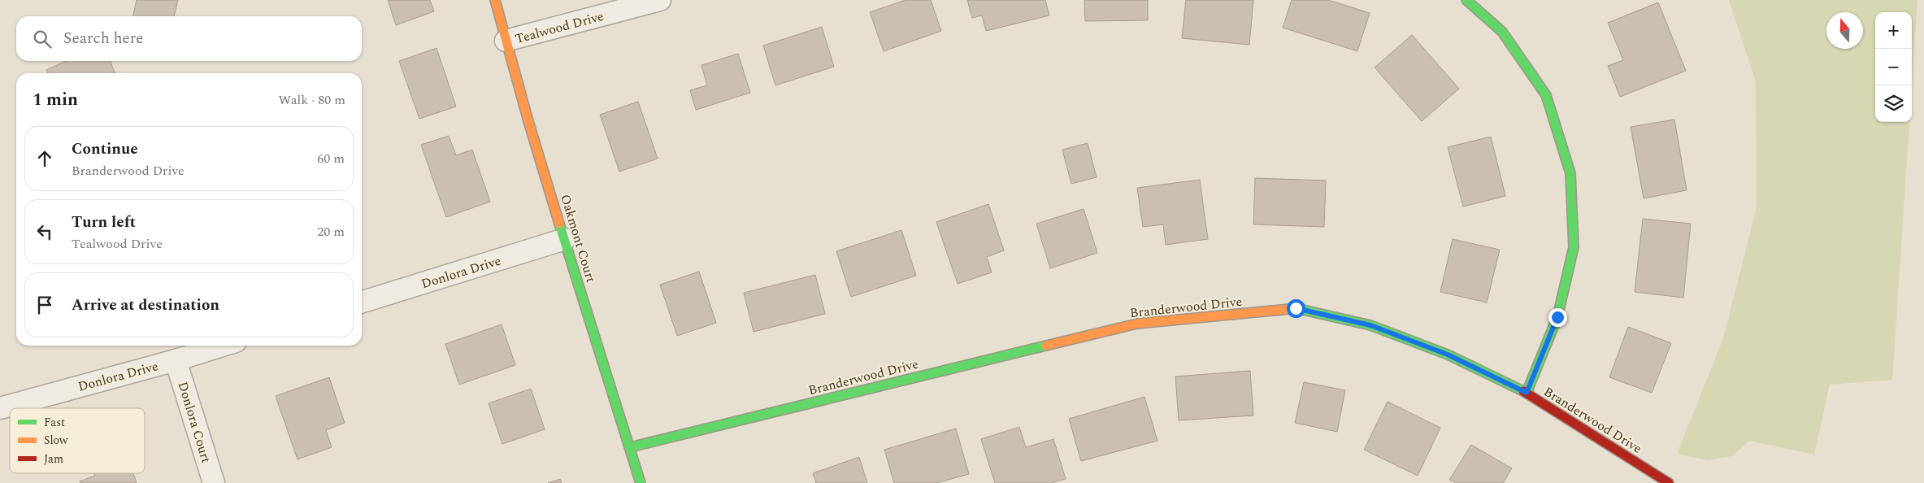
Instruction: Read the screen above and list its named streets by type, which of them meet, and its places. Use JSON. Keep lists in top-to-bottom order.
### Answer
{
  "streets": {
    "street": [
      "Tealwood Drive",
      "Oakmont Court",
      "Donlora Drive",
      "Branderwood Drive",
      "Donlora Court"
    ]
  },
  "crossings": [
    ["Tealwood Drive", "Oakmont Court"],
    ["Oakmont Court", "Donlora Drive"],
    ["Oakmont Court", "Branderwood Drive"],
    ["Donlora Drive", "Donlora Court"]
  ],
  "legend": ["Fast", "Slow", "Jam"],
  "north": "top",
  "page": {
    "map_buttons": ["+", "−"],
    "search": "Search here",
    "heading": ["1 min", "Walk · 80 m"],
    "list": [
      ["Continue", "Branderwood Drive", "60 m"],
      ["Turn left", "Tealwood Drive", "20 m"],
      "Arrive at destination"
    ]
  }
}
